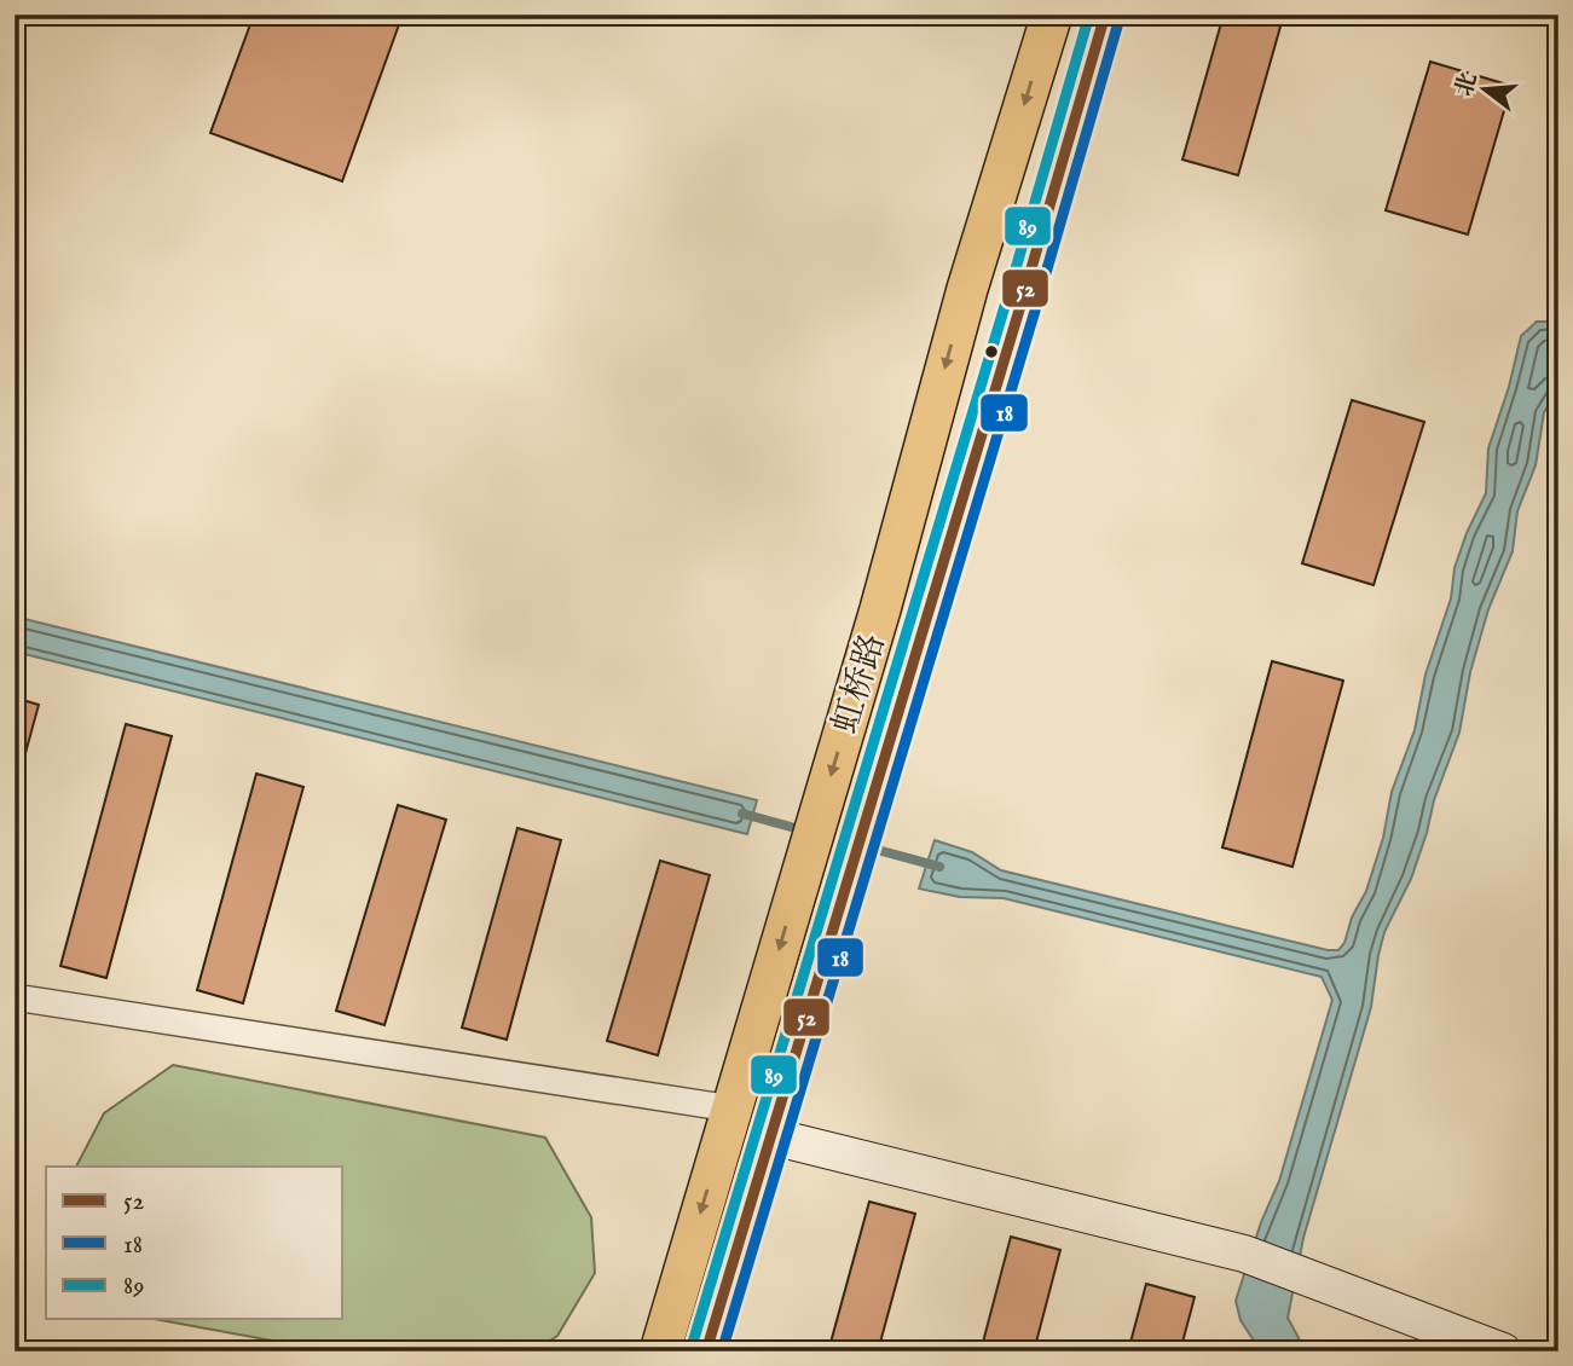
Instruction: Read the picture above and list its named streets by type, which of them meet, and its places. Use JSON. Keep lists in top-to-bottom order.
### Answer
{
  "streets": {
    "main road": ["虹桥路"]
  },
  "lines": ["transit line 52", "transit line 89", "transit line 18"],
  "legend": ["52", "18", "89"],
  "north": "left"
}
